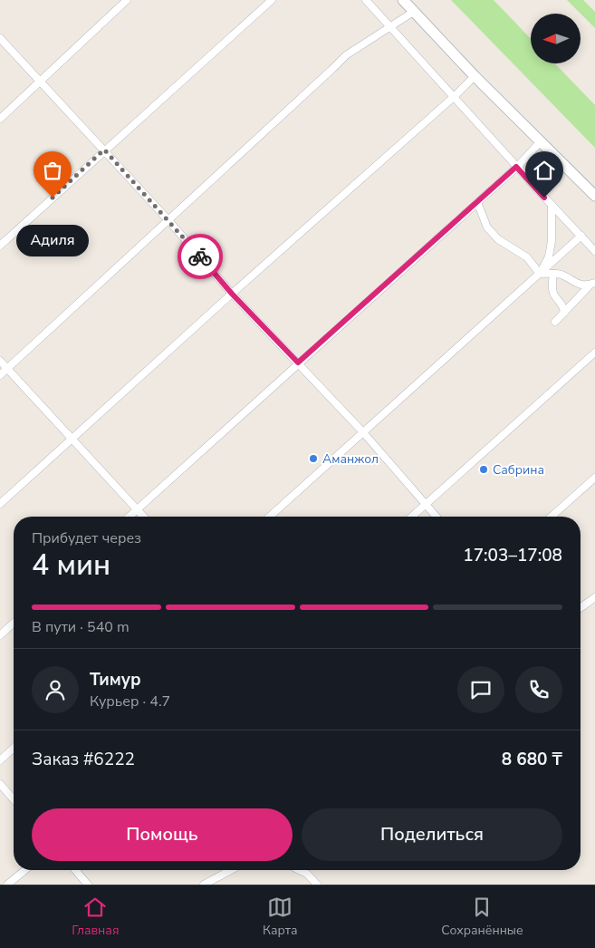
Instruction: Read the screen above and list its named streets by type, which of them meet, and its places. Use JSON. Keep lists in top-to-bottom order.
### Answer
{
  "places": ["Адиля", "Аманжол", "Сабрина"],
  "north": "left",
  "page": {
    "bubble": "Адиля",
    "heading": ["4 мин", "Прибудет через", "17:03–17:08"],
    "panel": [
      "Тимур",
      "Курьер · 4.7",
      "Заказ #6222",
      "8 680 ₸"
    ],
    "bar": "В пути · 540 m",
    "buttons": ["Помощь", "Поделиться"],
    "tabs": ["Главная", "Карта", "Сохранённые"]
  }
}
